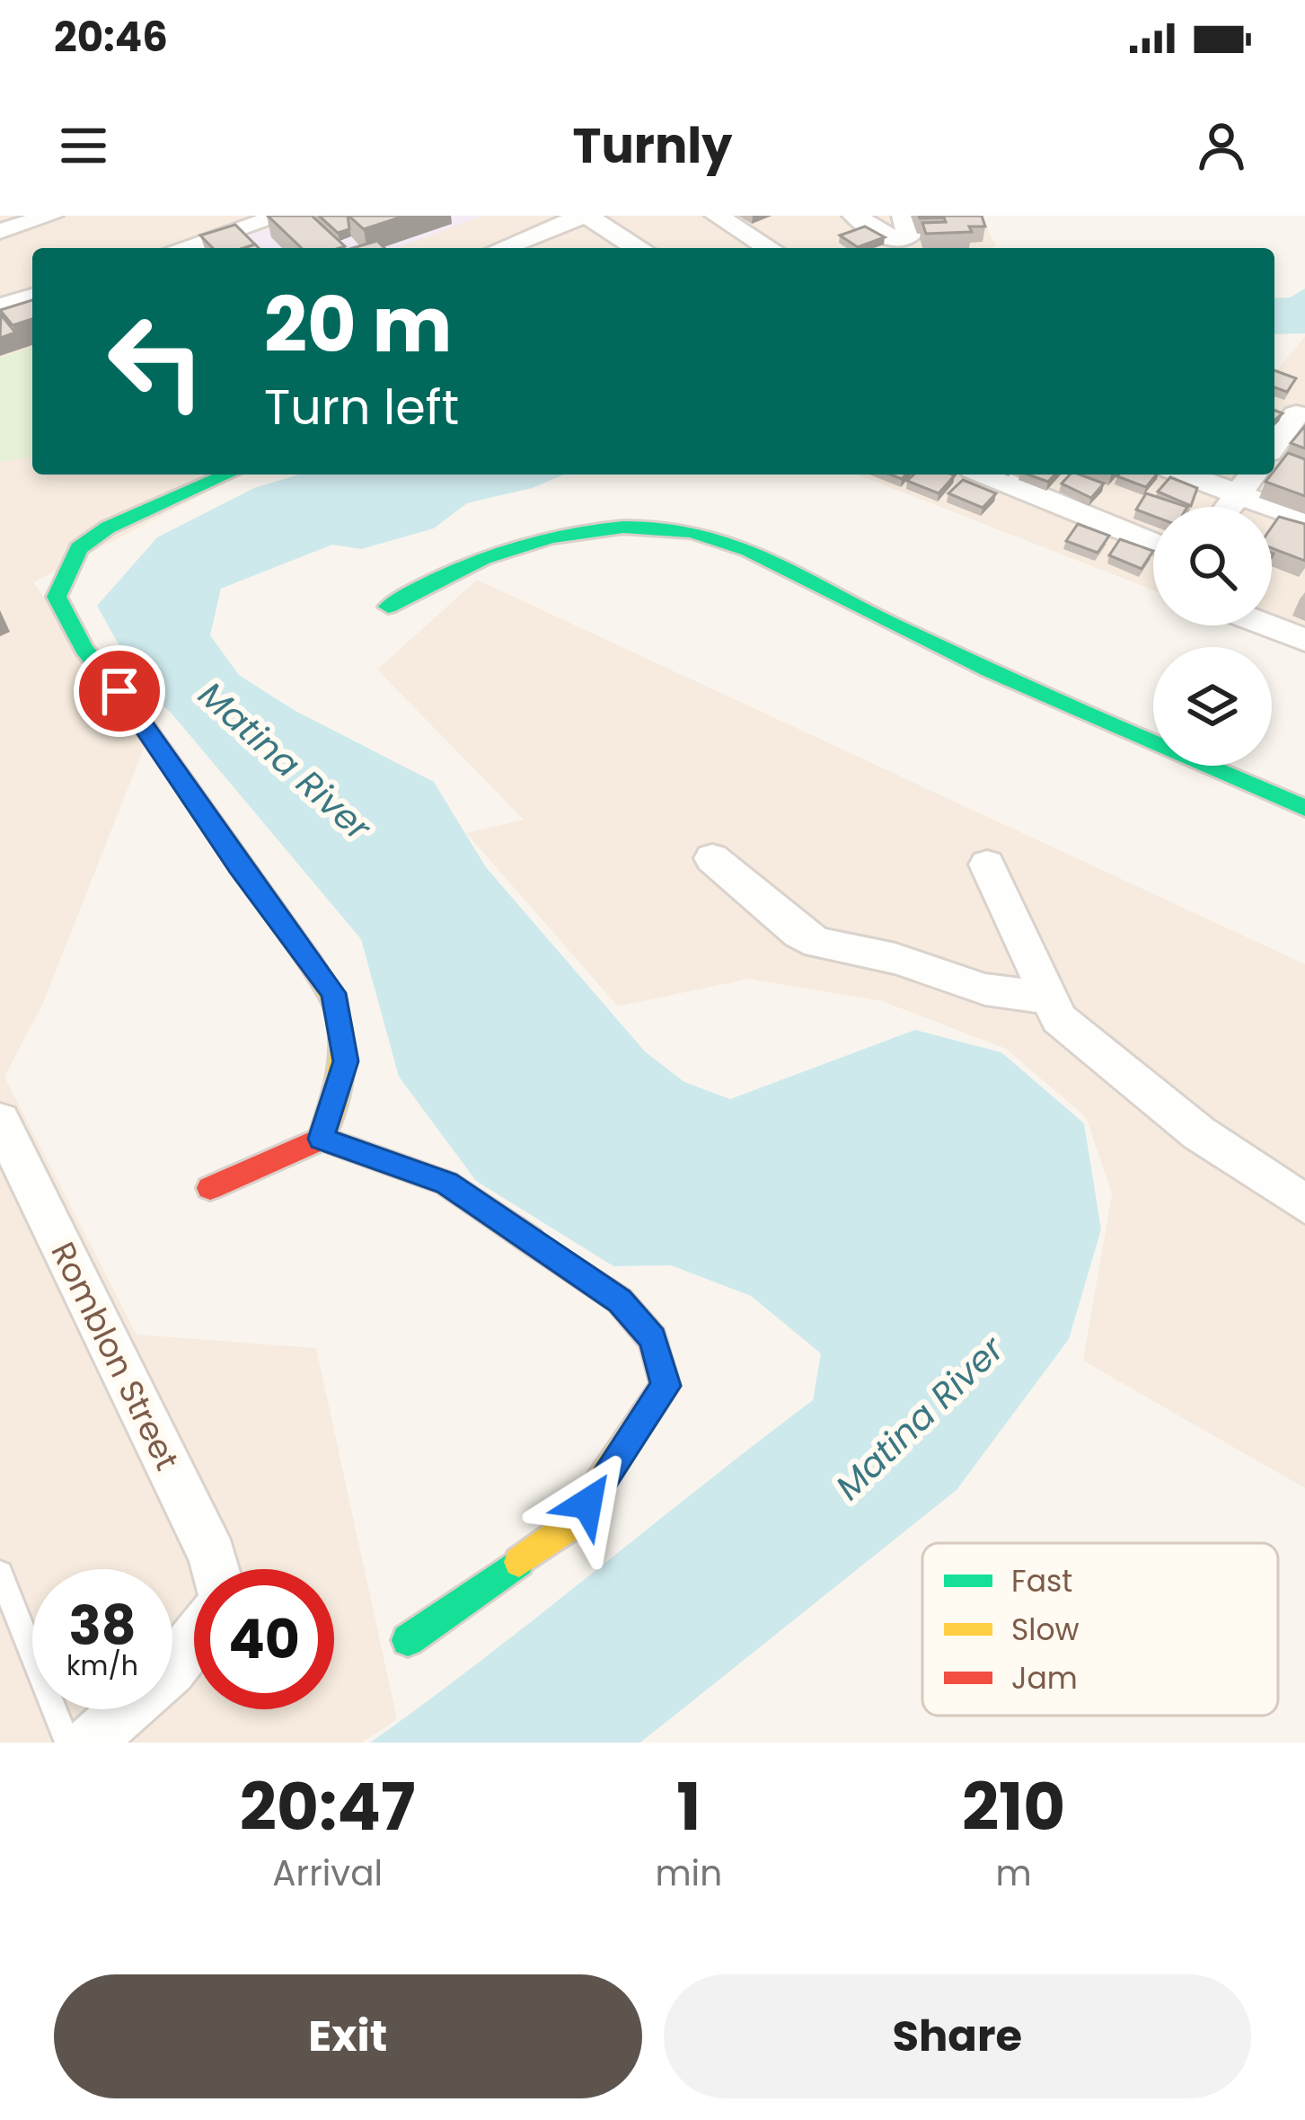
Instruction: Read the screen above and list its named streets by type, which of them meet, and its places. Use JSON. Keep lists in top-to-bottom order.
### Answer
{
  "streets": {
    "street": ["Romblon Street"]
  },
  "water": ["Matina River"],
  "legend": ["Fast", "Slow", "Jam"],
  "page": {
    "status": "20:46",
    "header": "Turnly",
    "turn": ["20 m", "Turn left"],
    "speed": "38 km/h",
    "limit": "40",
    "eta": [
      "20:47",
      "Arrival",
      "1",
      "min",
      "210",
      "m"
    ],
    "buttons": ["Exit", "Share"]
  }
}
